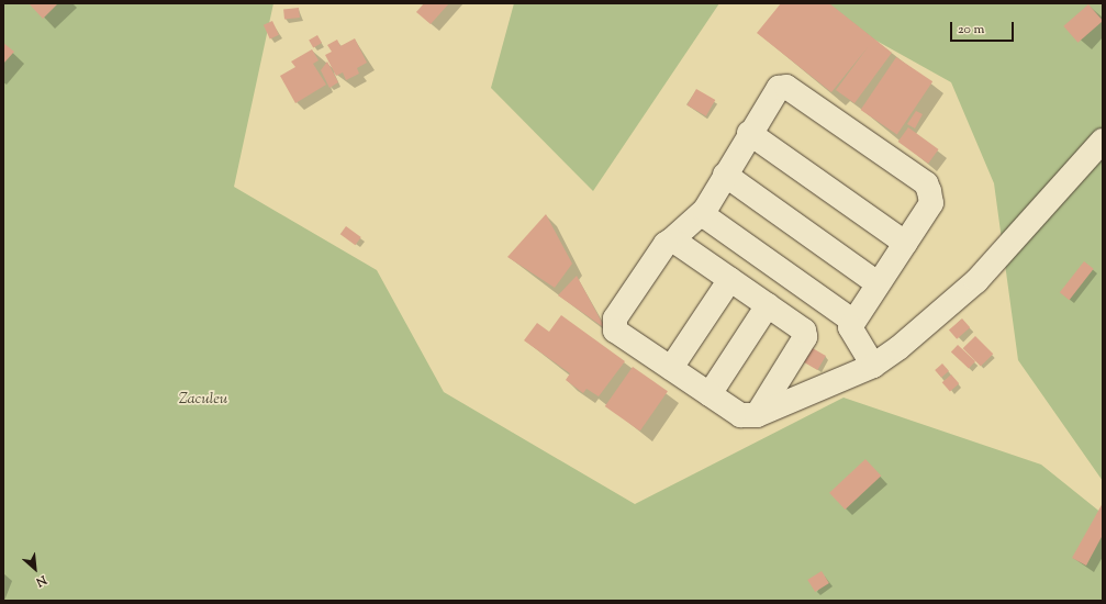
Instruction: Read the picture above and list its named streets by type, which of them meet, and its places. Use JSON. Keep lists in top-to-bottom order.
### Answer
{
  "parks": ["Zaculeu"],
  "scale_bar": "20 m",
  "north": "bottom right"
}
